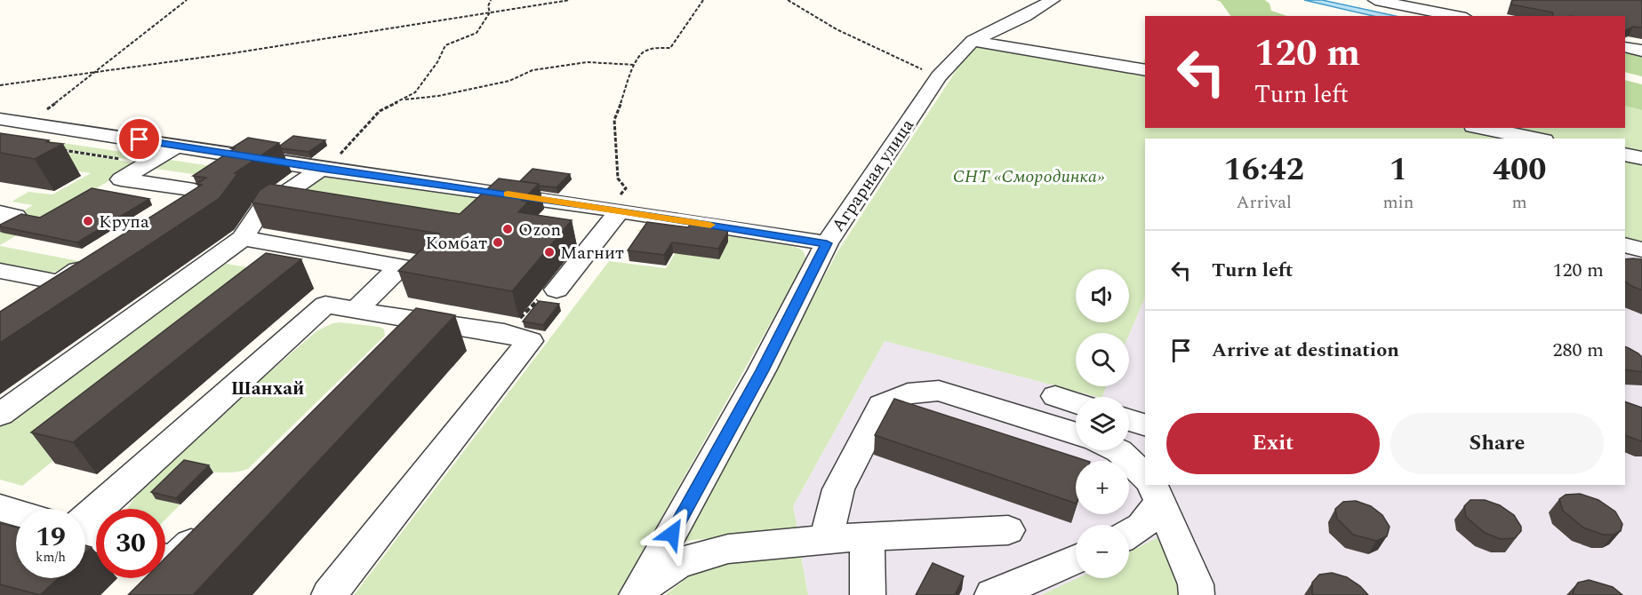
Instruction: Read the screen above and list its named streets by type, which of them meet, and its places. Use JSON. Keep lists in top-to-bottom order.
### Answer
{
  "streets": {
    "street": ["Аграрная улица"]
  },
  "districts": ["Шанхай"],
  "parks": ["СНТ «Смородинка»"],
  "places": [
    "Крупа",
    "Ozon",
    "Комбат",
    "Магнит"
  ],
  "page": {
    "turn": ["120 m", "Turn left"],
    "eta": [
      "16:42",
      "Arrival",
      "1",
      "min",
      "400",
      "m"
    ],
    "list": [
      {
        "name": "Turn left",
        "value": "120 m"
      },
      {
        "name": "Arrive at destination",
        "value": "280 m"
      }
    ],
    "map_buttons": ["+", "−"],
    "buttons": ["Exit", "Share"],
    "speed": "19 km/h",
    "limit": "30"
  }
}
